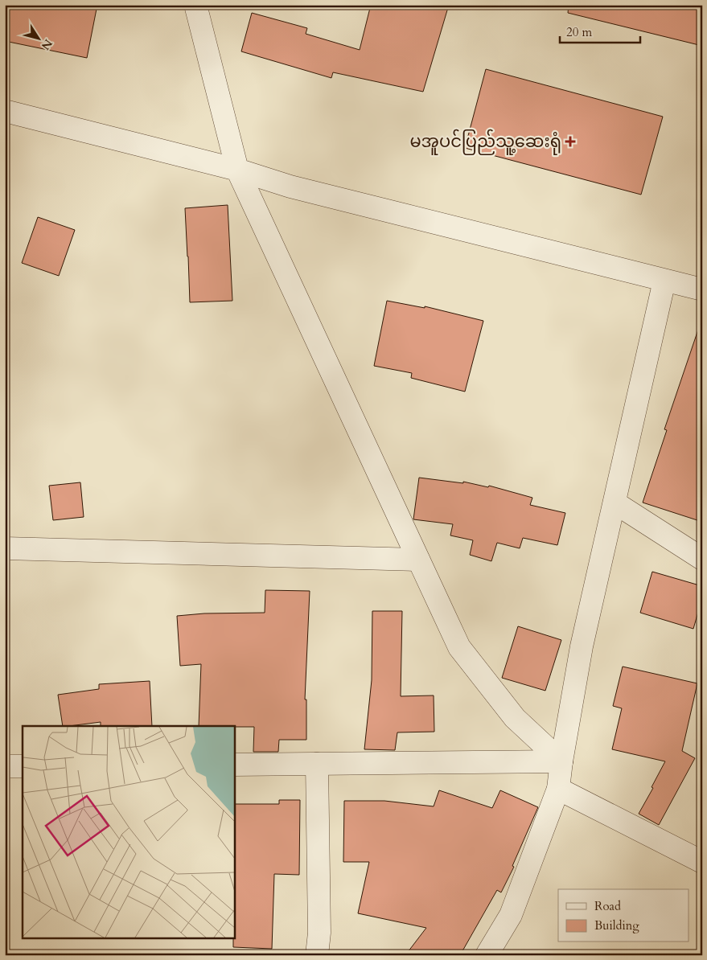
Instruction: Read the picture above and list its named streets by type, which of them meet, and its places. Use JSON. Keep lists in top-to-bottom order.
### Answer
{
  "places": {
    "health": ["မအူပင်ပြည်သူ့ဆေးရုံ"]
  },
  "legend": ["Road", "Building"],
  "scale_bar": "20 m",
  "north": "bottom right"
}
